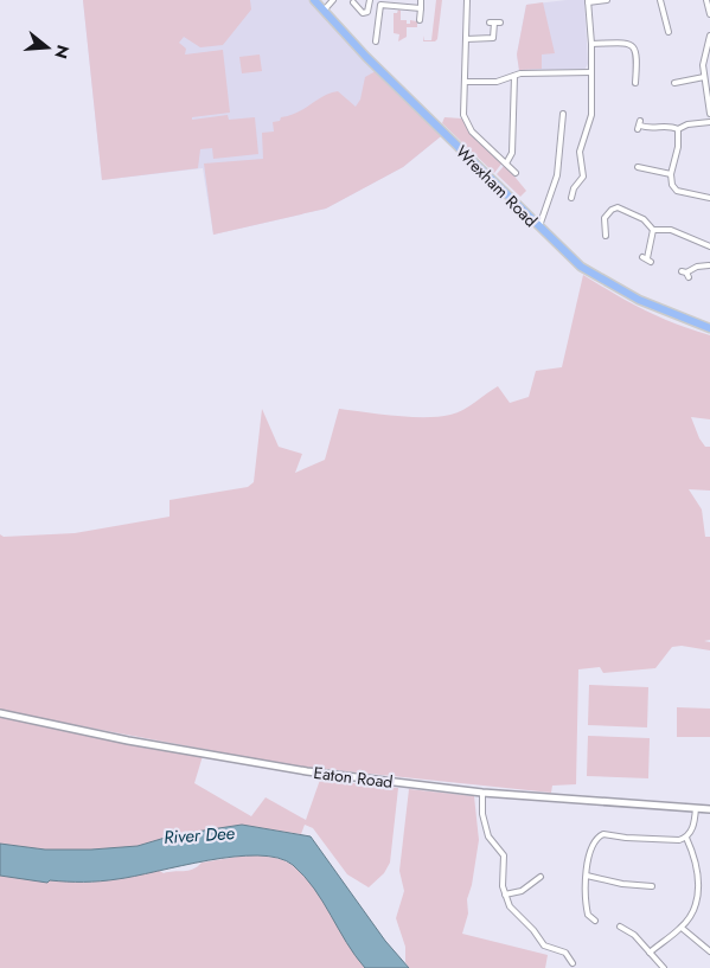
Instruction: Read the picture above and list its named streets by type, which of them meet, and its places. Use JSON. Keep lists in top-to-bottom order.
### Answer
{
  "streets": {
    "highway": ["Wrexham Road"],
    "street": ["Eaton Road"]
  },
  "water": ["River Dee"],
  "north": "right"
}
